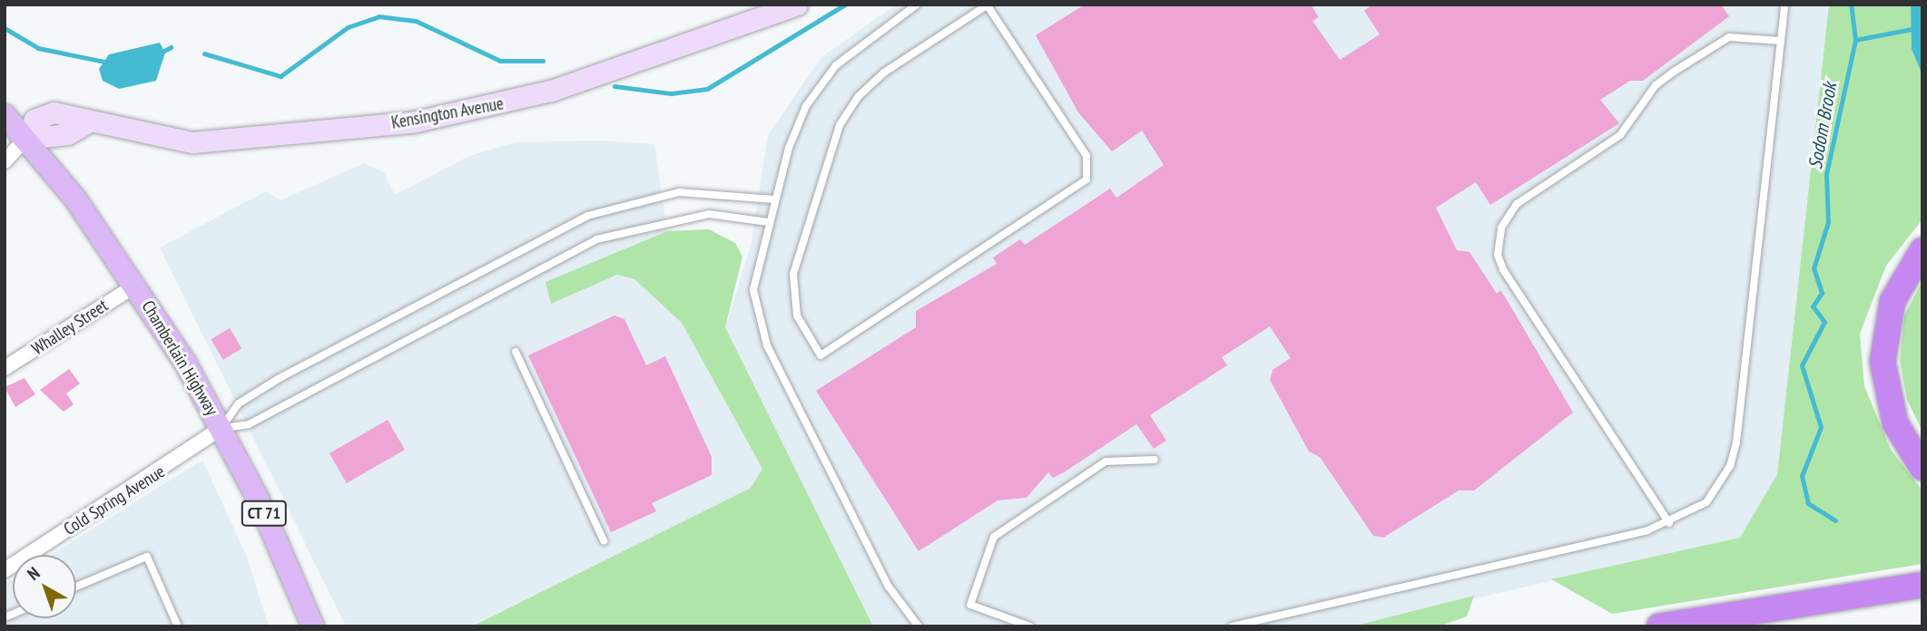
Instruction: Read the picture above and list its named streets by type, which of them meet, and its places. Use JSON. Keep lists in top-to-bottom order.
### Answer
{
  "streets": {
    "main road": ["Kensington Avenue", "Chamberlain Highway", "CT 71"],
    "street": ["Whalley Street", "Cold Spring Avenue"]
  },
  "crossings": [
    ["Kensington Avenue", "Chamberlain Highway"],
    ["Whalley Street", "Chamberlain Highway"],
    ["Chamberlain Highway", "Cold Spring Avenue"]
  ],
  "water": ["Sodom Brook"],
  "north": "top left"
}
